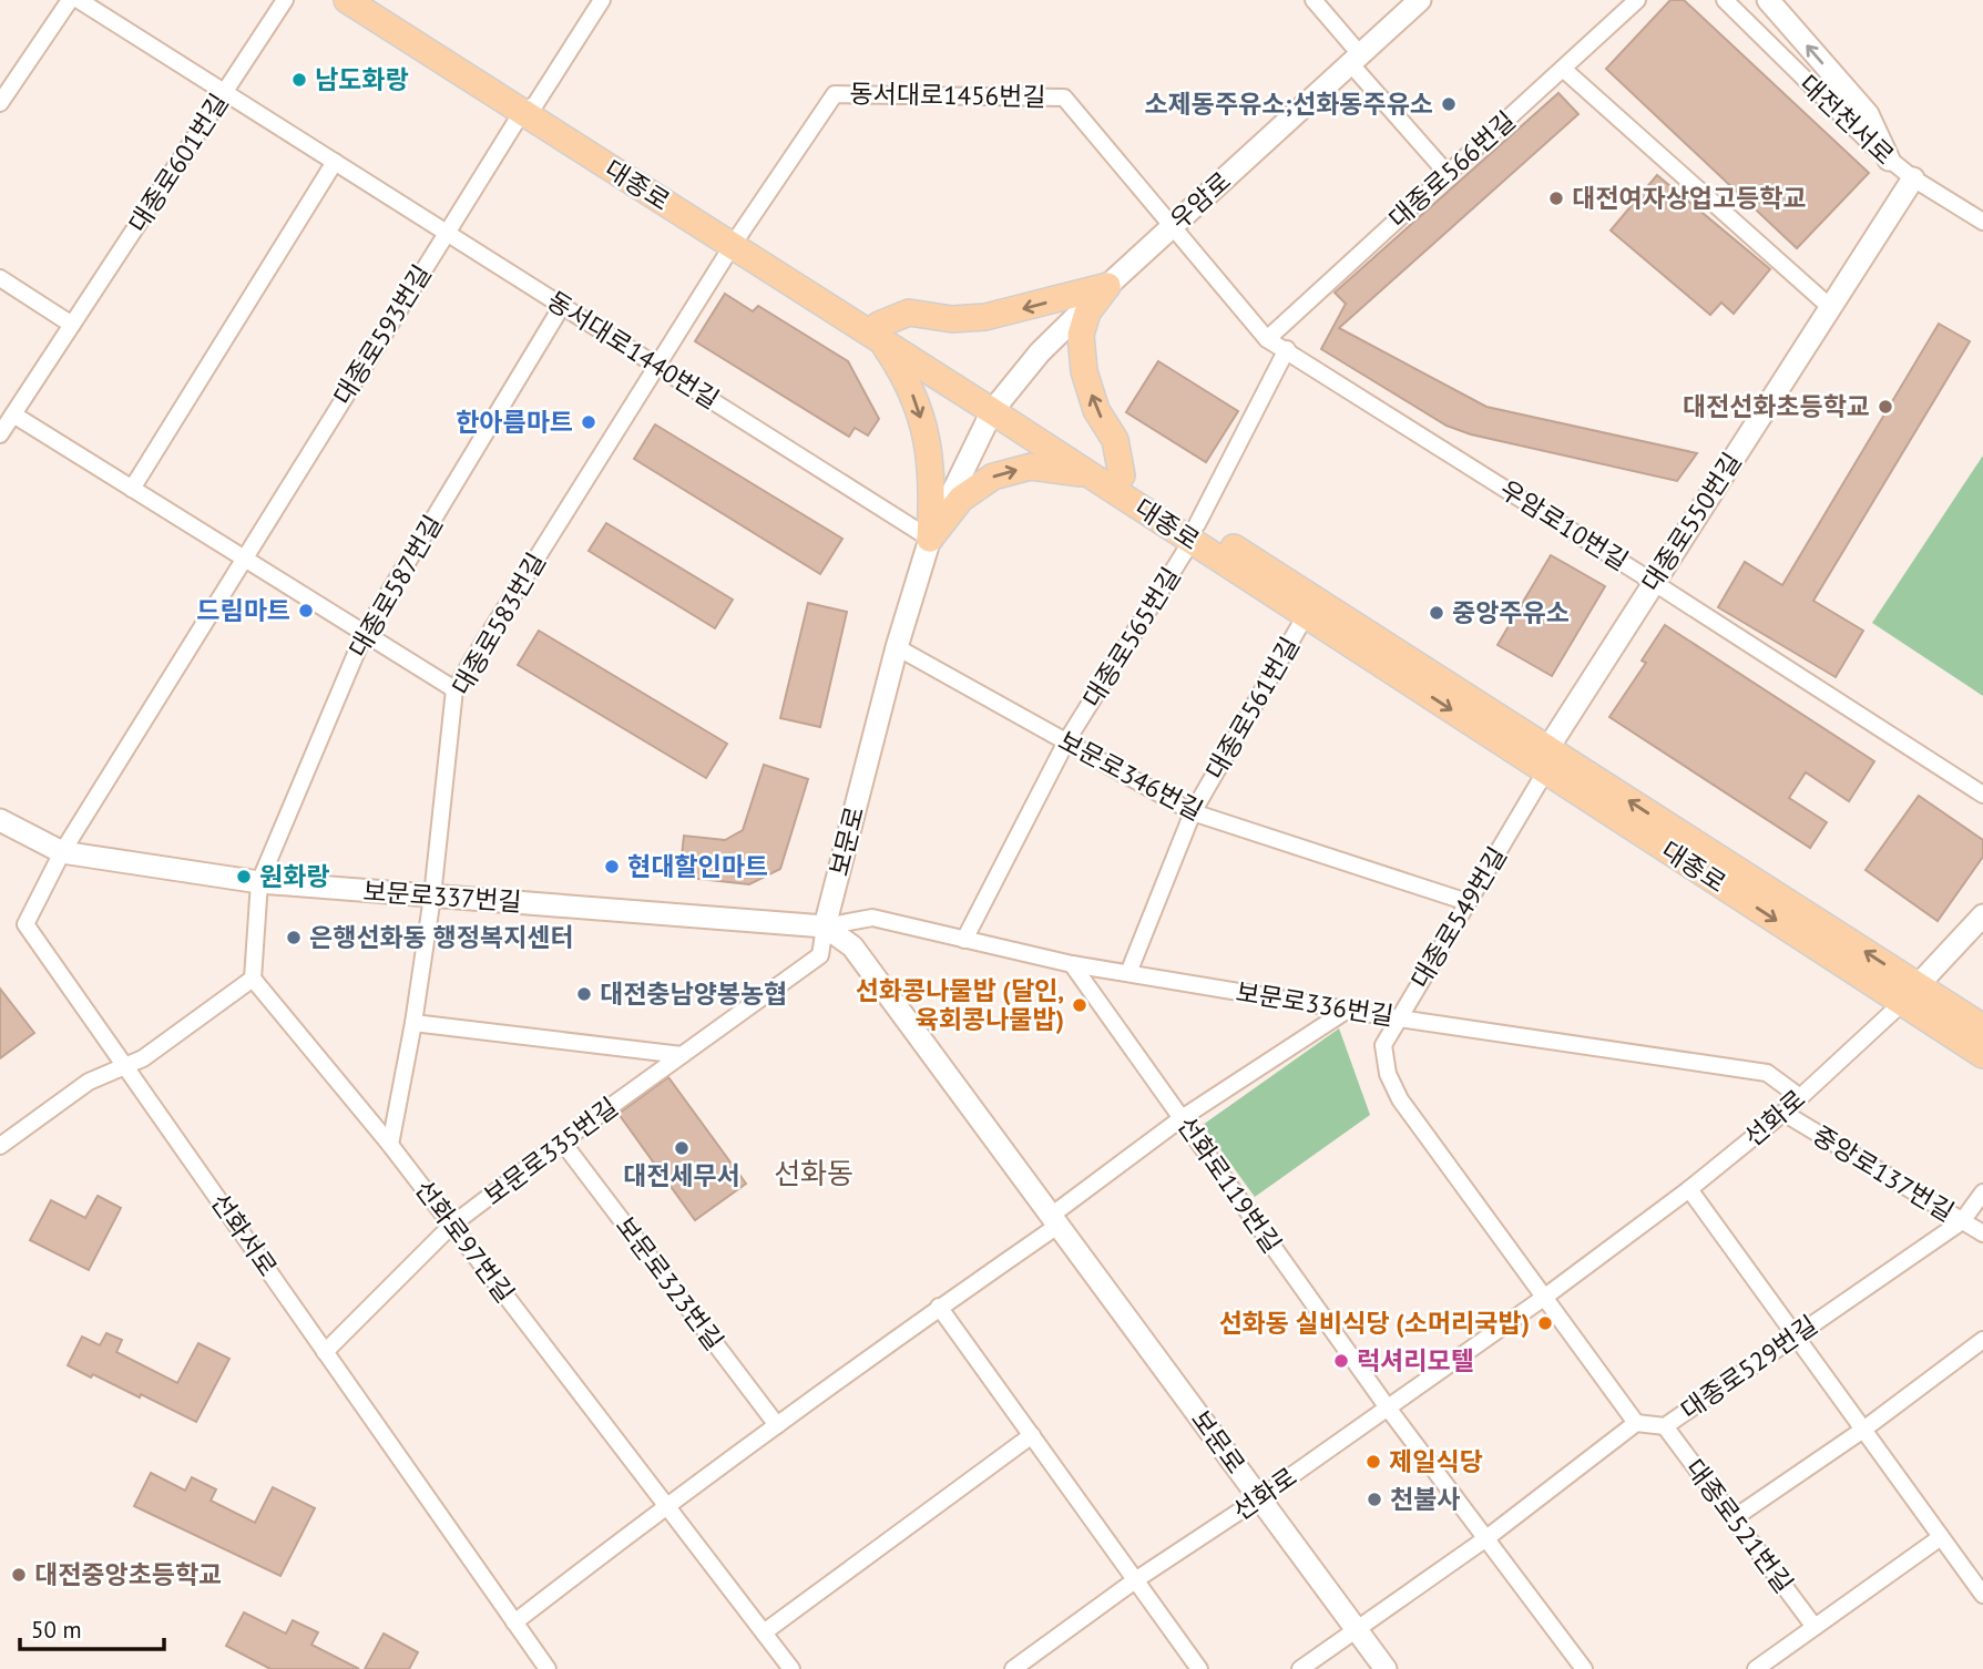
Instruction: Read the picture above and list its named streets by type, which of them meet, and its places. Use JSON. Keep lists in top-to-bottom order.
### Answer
{
  "streets": {
    "main road": [
      "대종로",
      "우암로",
      "대종로550번길",
      "보문로",
      "보문로337번길",
      "선화로"
    ],
    "street": [
      "동서대로1456번길",
      "대전천서로",
      "대종로601번길",
      "대종로566번길",
      "대종로593번길",
      "동서대로1440번길",
      "우암로10번길",
      "대종로587번길",
      "대종로583번길",
      "대종로565번길",
      "대종로561번길",
      "보문로346번길",
      "대종로549번길",
      "보문로336번길",
      "보문로335번길",
      "중앙로137번길",
      "선화로119번길",
      "선화서로",
      "선화로97번길",
      "보문로323번길",
      "대종로529번길",
      "대종로521번길"
    ]
  },
  "crossings": [
    ["동서대로1456번길", "대종로"],
    ["동서대로1456번길", "우암로"],
    ["동서대로1456번길", "우암로10번길"],
    ["동서대로1456번길", "대종로583번길"],
    ["대전천서로", "대종로550번길"],
    ["대종로601번길", "동서대로1440번길"],
    ["대종로566번길", "우암로10번길"],
    ["대종로", "우암로"],
    ["대종로", "대종로593번길"],
    ["대종로", "대종로550번길"],
    ["대종로", "대종로583번길"],
    ["대종로", "대종로565번길"],
    ["대종로", "대종로561번길"],
    ["대종로", "보문로"],
    ["대종로", "대종로549번길"],
    ["대종로", "선화로"],
    ["우암로", "우암로10번길"],
    ["우암로", "보문로"],
    ["대종로593번길", "동서대로1440번길"],
    ["대종로593번길", "보문로337번길"],
    ["대종로593번길", "선화서로"],
    ["동서대로1440번길", "대종로587번길"],
    ["동서대로1440번길", "대종로583번길"],
    ["동서대로1440번길", "보문로"],
    ["대종로550번길", "우암로10번길"],
    ["대종로550번길", "대종로549번길"],
    ["대종로587번길", "보문로337번길"],
    ["대종로587번길", "선화로97번길"],
    ["대종로583번길", "보문로337번길"],
    ["대종로583번길", "선화로97번길"],
    ["대종로565번길", "보문로346번길"],
    ["대종로565번길", "보문로336번길"],
    ["대종로561번길", "보문로346번길"],
    ["대종로561번길", "보문로336번길"],
    ["보문로346번길", "보문로"],
    ["보문로346번길", "대종로549번길"],
    ["보문로", "보문로337번길"],
    ["보문로", "보문로336번길"],
    ["보문로", "선화로"],
    ["보문로", "보문로335번길"],
    ["보문로337번길", "보문로336번길"],
    ["보문로337번길", "보문로335번길"],
    ["보문로337번길", "선화서로"],
    ["대종로549번길", "보문로336번길"],
    ["대종로549번길", "선화로"],
    ["보문로336번길", "선화로"],
    ["보문로336번길", "보문로335번길"],
    ["보문로336번길", "선화로119번길"],
    ["선화로", "중앙로137번길"],
    ["선화로", "선화로119번길"],
    ["보문로335번길", "선화서로"],
    ["보문로335번길", "선화로97번길"],
    ["보문로335번길", "보문로323번길"],
    ["중앙로137번길", "대종로529번길"],
    ["대종로529번길", "대종로521번길"]
  ],
  "districts": ["선화동"],
  "places": [
    "남도화랑",
    "소제동주유소;선화동주유소",
    "대전여자상업고등학교",
    "대전선화초등학교",
    "한아름마트",
    "드림마트",
    "중앙주유소",
    "현대할인마트",
    "원화랑",
    "은행선화동 행정복지센터",
    "대전충남양봉농협",
    "선화콩나물밥 (달인, 육회콩나물밥)",
    "대전세무서",
    "선화동 실비식당 (소머리국밥)",
    "럭셔리모텔",
    "제일식당",
    "천불사",
    "대전중앙초등학교"
  ],
  "scale_bar": "50 m"
}
